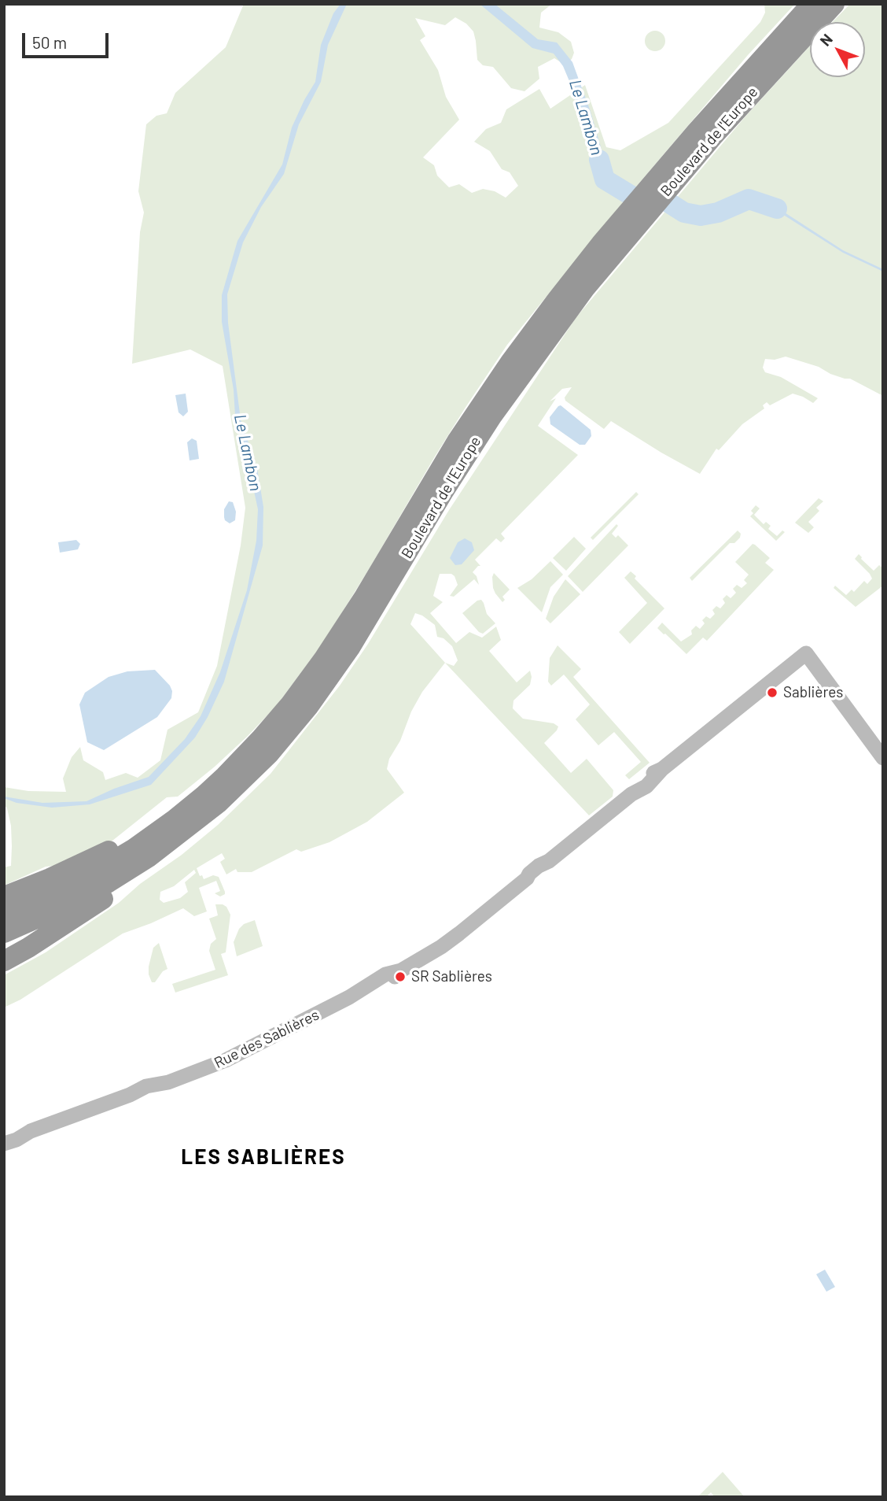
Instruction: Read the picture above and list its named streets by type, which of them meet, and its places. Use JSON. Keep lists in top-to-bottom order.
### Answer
{
  "streets": {
    "highway": ["Boulevard de l'Europe"],
    "street": ["Rue des Sablières"]
  },
  "districts": ["LES SABLIÈRES"],
  "water": ["Le Lambon"],
  "places": ["Sablières", "SR Sablières"],
  "scale_bar": "50 m",
  "north": "top left"
}
